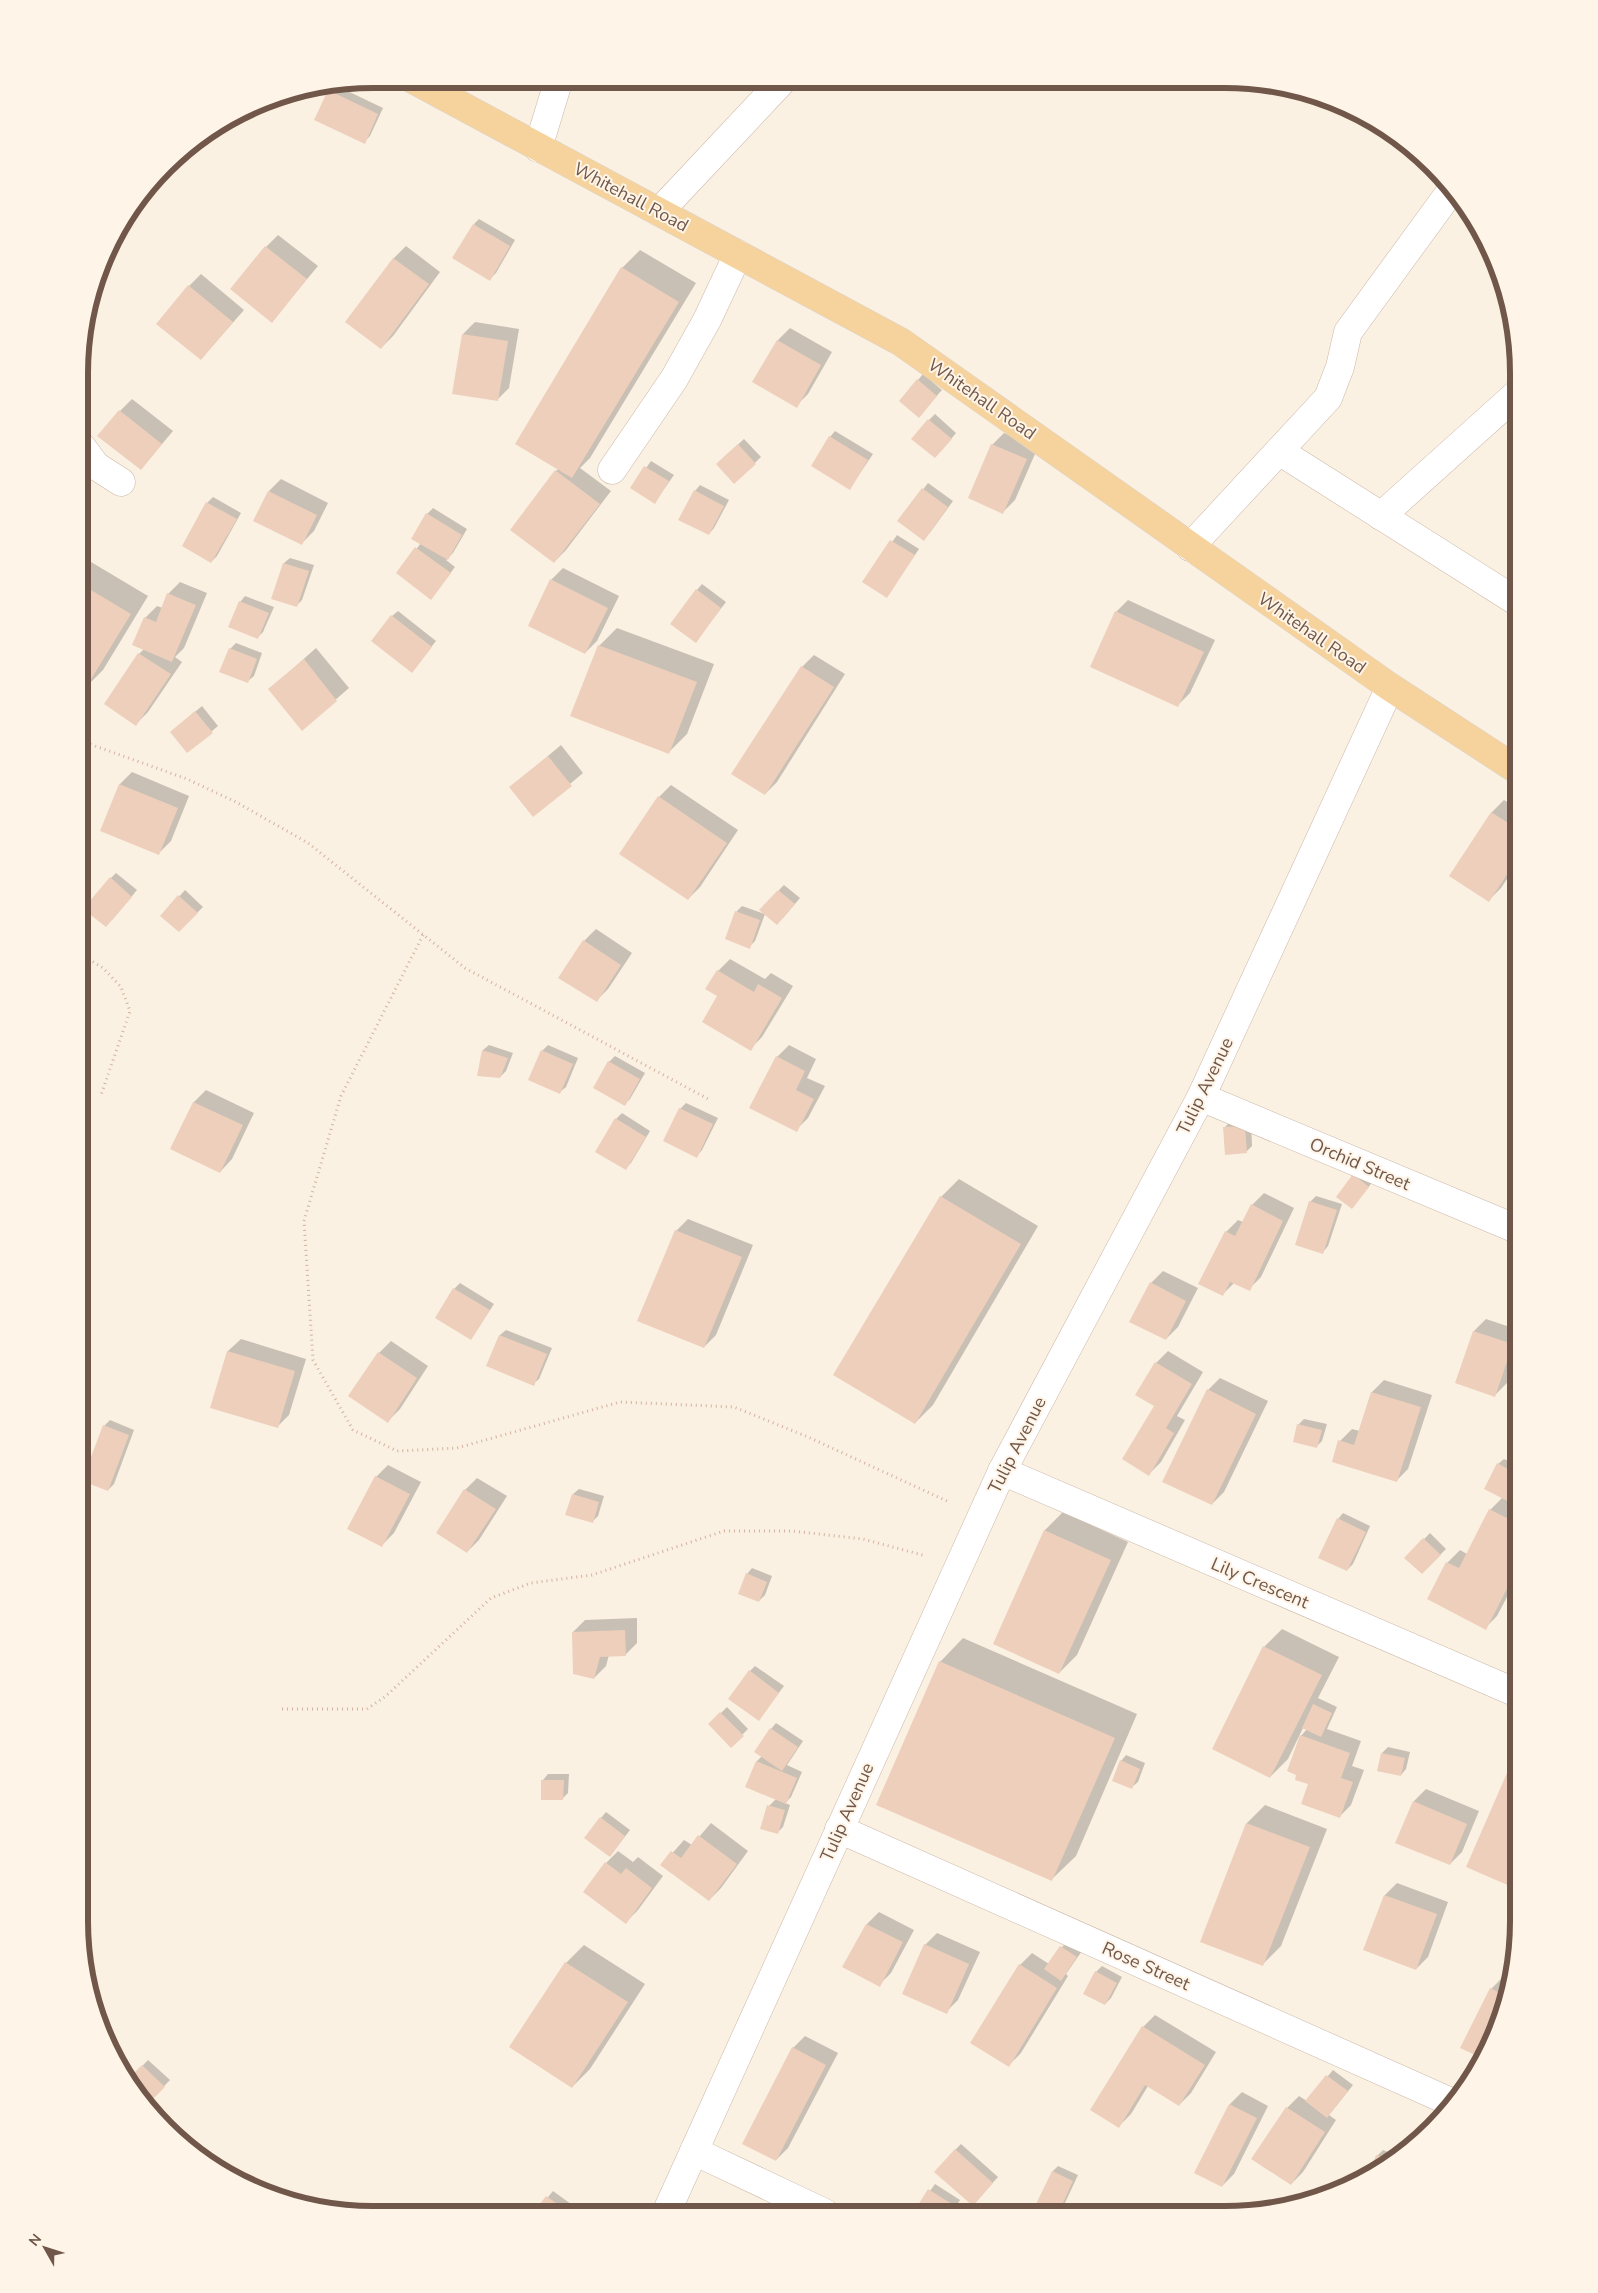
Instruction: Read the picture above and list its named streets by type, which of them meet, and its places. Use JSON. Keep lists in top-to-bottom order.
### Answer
{
  "streets": {
    "main road": ["Whitehall Road"],
    "street": [
      "Tulip Avenue",
      "Orchid Street",
      "Lily Crescent",
      "Rose Street"
    ]
  },
  "crossings": [
    ["Whitehall Road", "Tulip Avenue"],
    ["Tulip Avenue", "Orchid Street"],
    ["Tulip Avenue", "Lily Crescent"],
    ["Tulip Avenue", "Rose Street"]
  ],
  "north": "top left"
}
